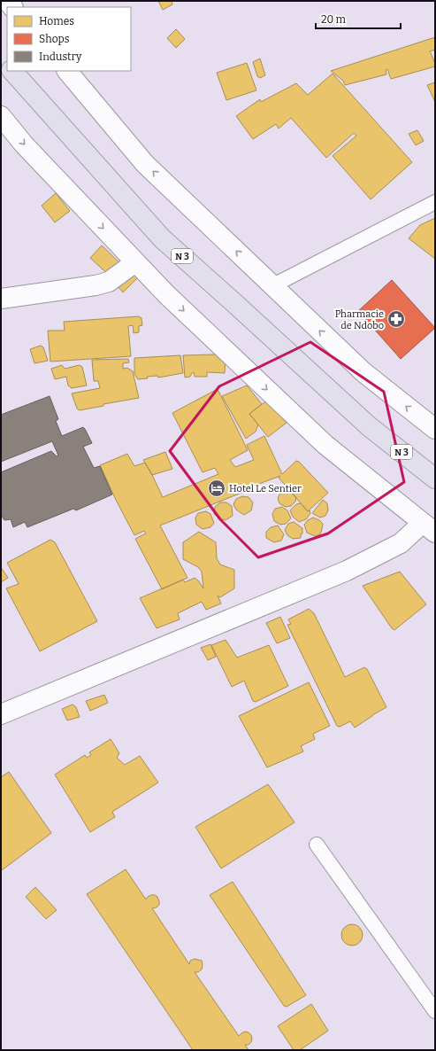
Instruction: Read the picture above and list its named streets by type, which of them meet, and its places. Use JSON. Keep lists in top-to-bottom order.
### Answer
{
  "streets": {
    "highway": ["N 3"]
  },
  "places": {
    "pharmacy": ["Pharmacie de Ndobo"],
    "hotel": ["Hotel Le Sentier"]
  },
  "legend": ["Homes", "Shops", "Industry"],
  "scale_bar": "20 m"
}
